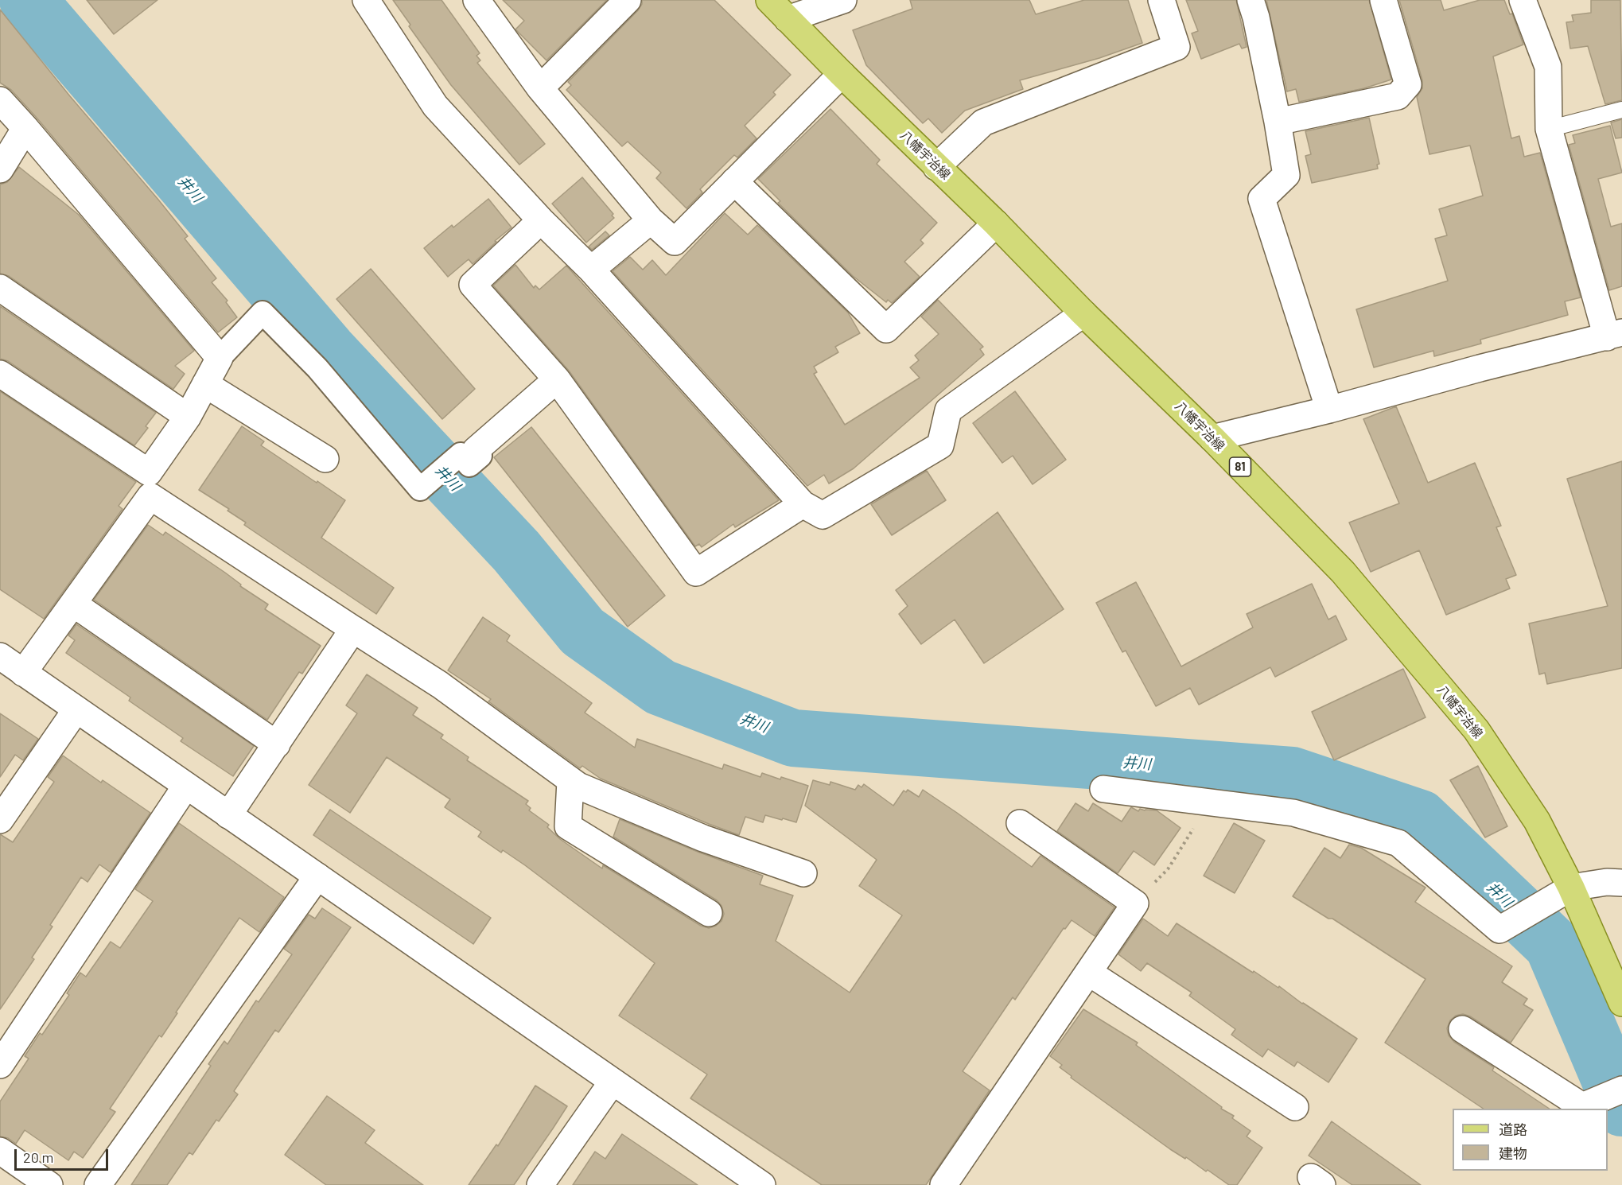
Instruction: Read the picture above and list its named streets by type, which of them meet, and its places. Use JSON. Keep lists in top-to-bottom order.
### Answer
{
  "streets": {
    "main road": ["八幡宇治線", "81"]
  },
  "water": ["井川"],
  "legend": ["道路", "建物"],
  "scale_bar": "20 m"
}
